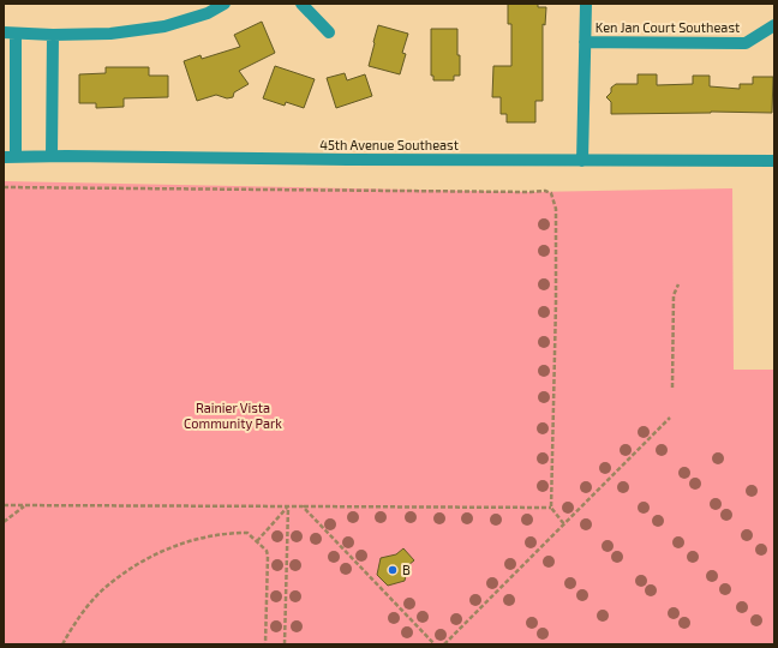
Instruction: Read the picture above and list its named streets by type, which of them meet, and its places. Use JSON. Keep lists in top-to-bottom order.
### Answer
{
  "streets": {
    "street": ["Ken Jan Court Southeast", "45th Avenue Southeast"]
  },
  "parks": ["Rainier Vista Community Park"],
  "places": ["B"]
}
